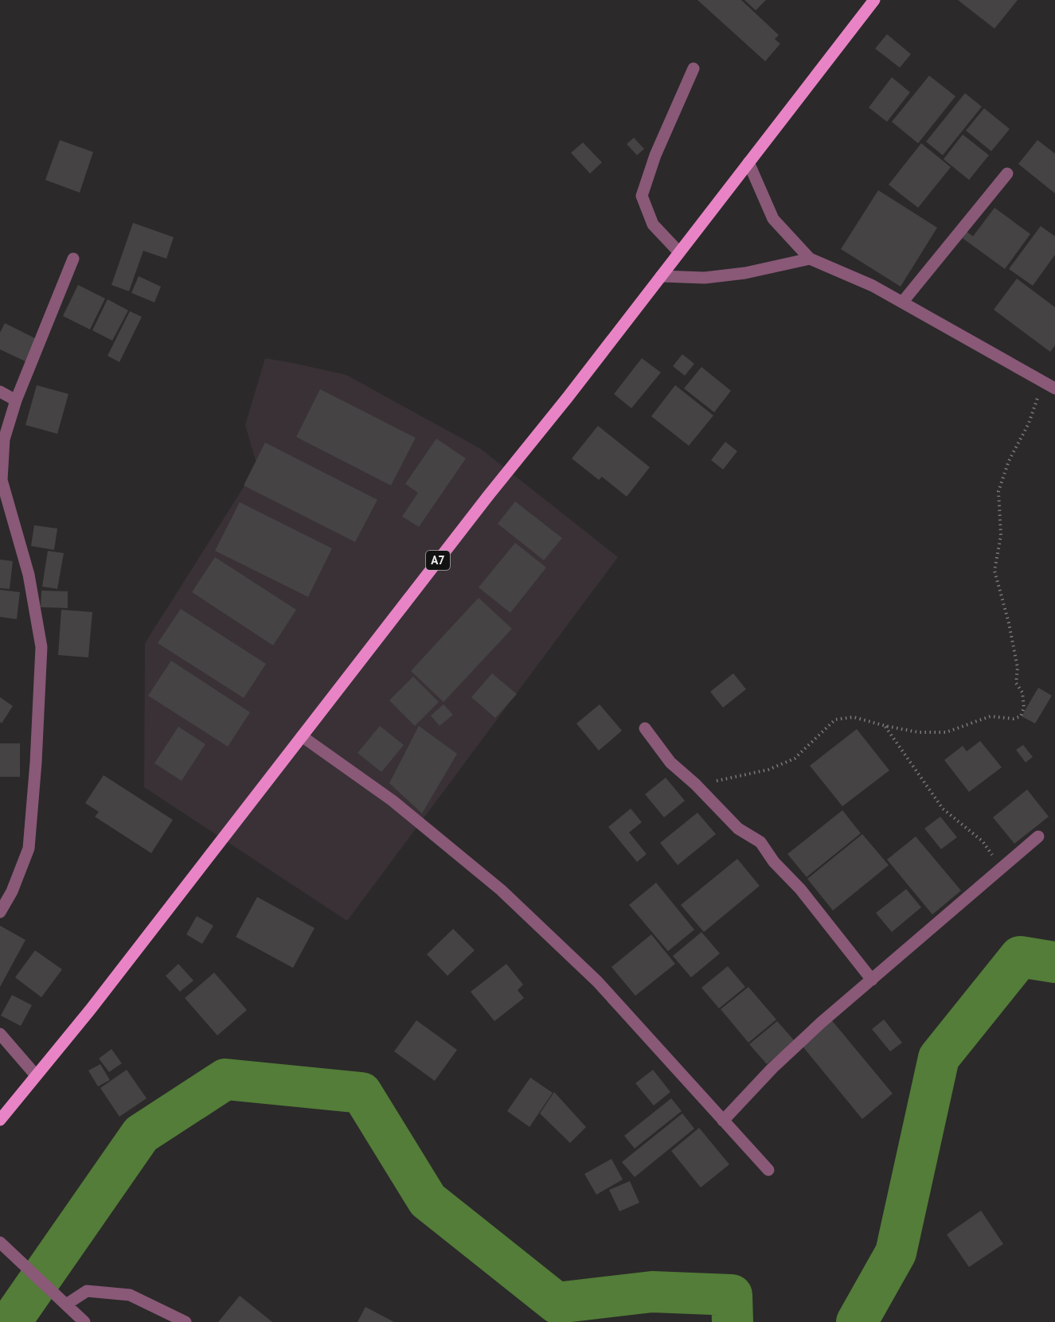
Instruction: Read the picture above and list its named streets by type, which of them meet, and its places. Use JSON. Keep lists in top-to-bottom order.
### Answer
{
  "streets": {
    "main road": ["A7"]
  }
}
